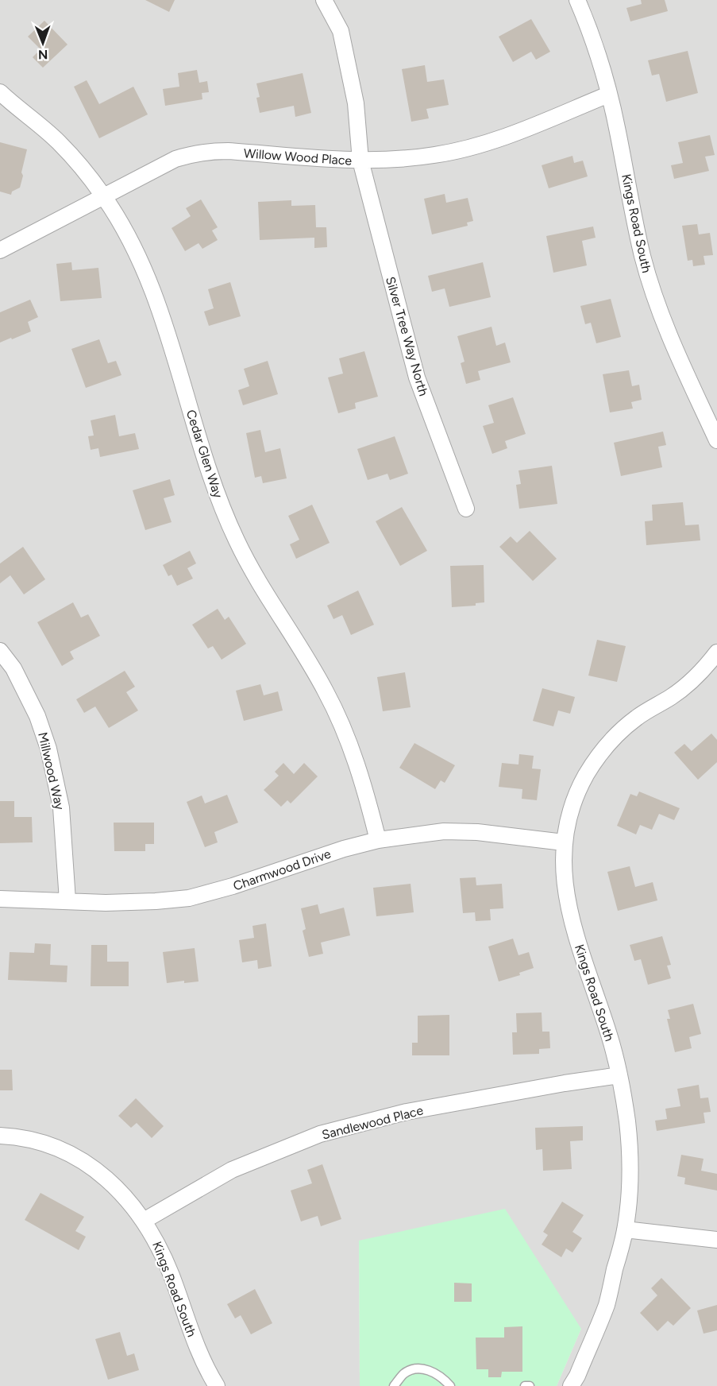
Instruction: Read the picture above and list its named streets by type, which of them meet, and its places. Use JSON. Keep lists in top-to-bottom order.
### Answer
{
  "streets": {
    "street": [
      "Willow Wood Place",
      "Kings Road South",
      "Silver Tree Way North",
      "Cedar Glen Way",
      "Millwood Way",
      "Charmwood Drive",
      "Sandlewood Place"
    ]
  },
  "crossings": [
    ["Willow Wood Place", "Kings Road South"],
    ["Willow Wood Place", "Silver Tree Way North"],
    ["Willow Wood Place", "Cedar Glen Way"],
    ["Kings Road South", "Charmwood Drive"],
    ["Kings Road South", "Sandlewood Place"],
    ["Cedar Glen Way", "Charmwood Drive"],
    ["Millwood Way", "Charmwood Drive"]
  ],
  "north": "bottom"
}
